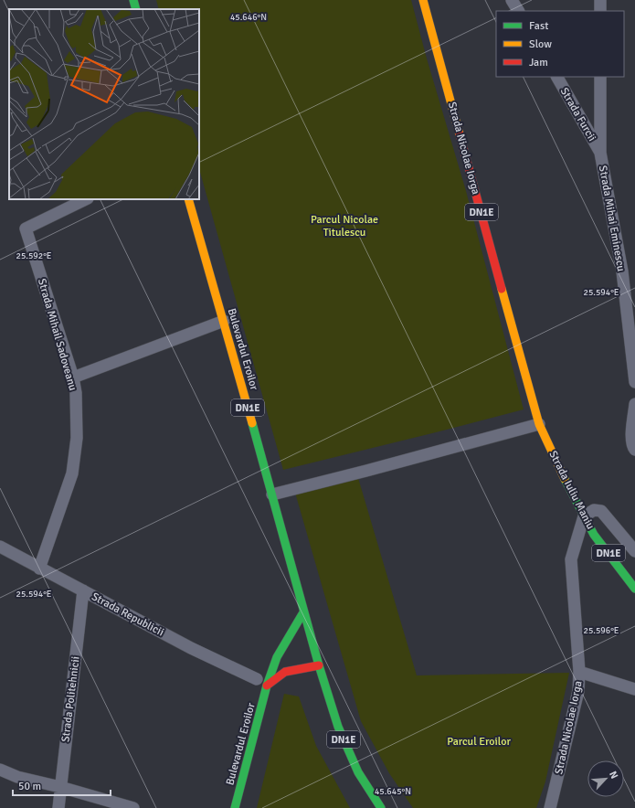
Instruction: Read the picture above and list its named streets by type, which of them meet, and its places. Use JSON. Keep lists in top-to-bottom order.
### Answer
{
  "streets": {
    "main road": [
      "Strada Nicolae Iorga",
      "DN1E",
      "Bulevardul Eroilor",
      "Strada Iuliu Maniu"
    ],
    "street": [
      "Strada Furcii",
      "Strada Mihai Eminescu",
      "Strada Mihail Sadoveanu",
      "Strada Republicii",
      "Strada Politehnicii"
    ]
  },
  "crossings": [
    ["Strada Furcii", "Strada Mihai Eminescu"],
    ["Strada Nicolae Iorga", "Strada Iuliu Maniu"],
    ["Strada Mihail Sadoveanu", "Strada Republicii"],
    ["Bulevardul Eroilor", "Strada Republicii"],
    ["Strada Republicii", "Strada Politehnicii"]
  ],
  "parks": ["Parcul Nicolae Titulescu", "Parcul Eroilor"],
  "legend": ["Fast", "Slow", "Jam"],
  "scale_bar": "50 m",
  "north": "top right",
  "coordinates": [
    "45.646°N",
    "25.592°E",
    "25.594°E",
    "25.596°E",
    "45.645°N"
  ]
}
